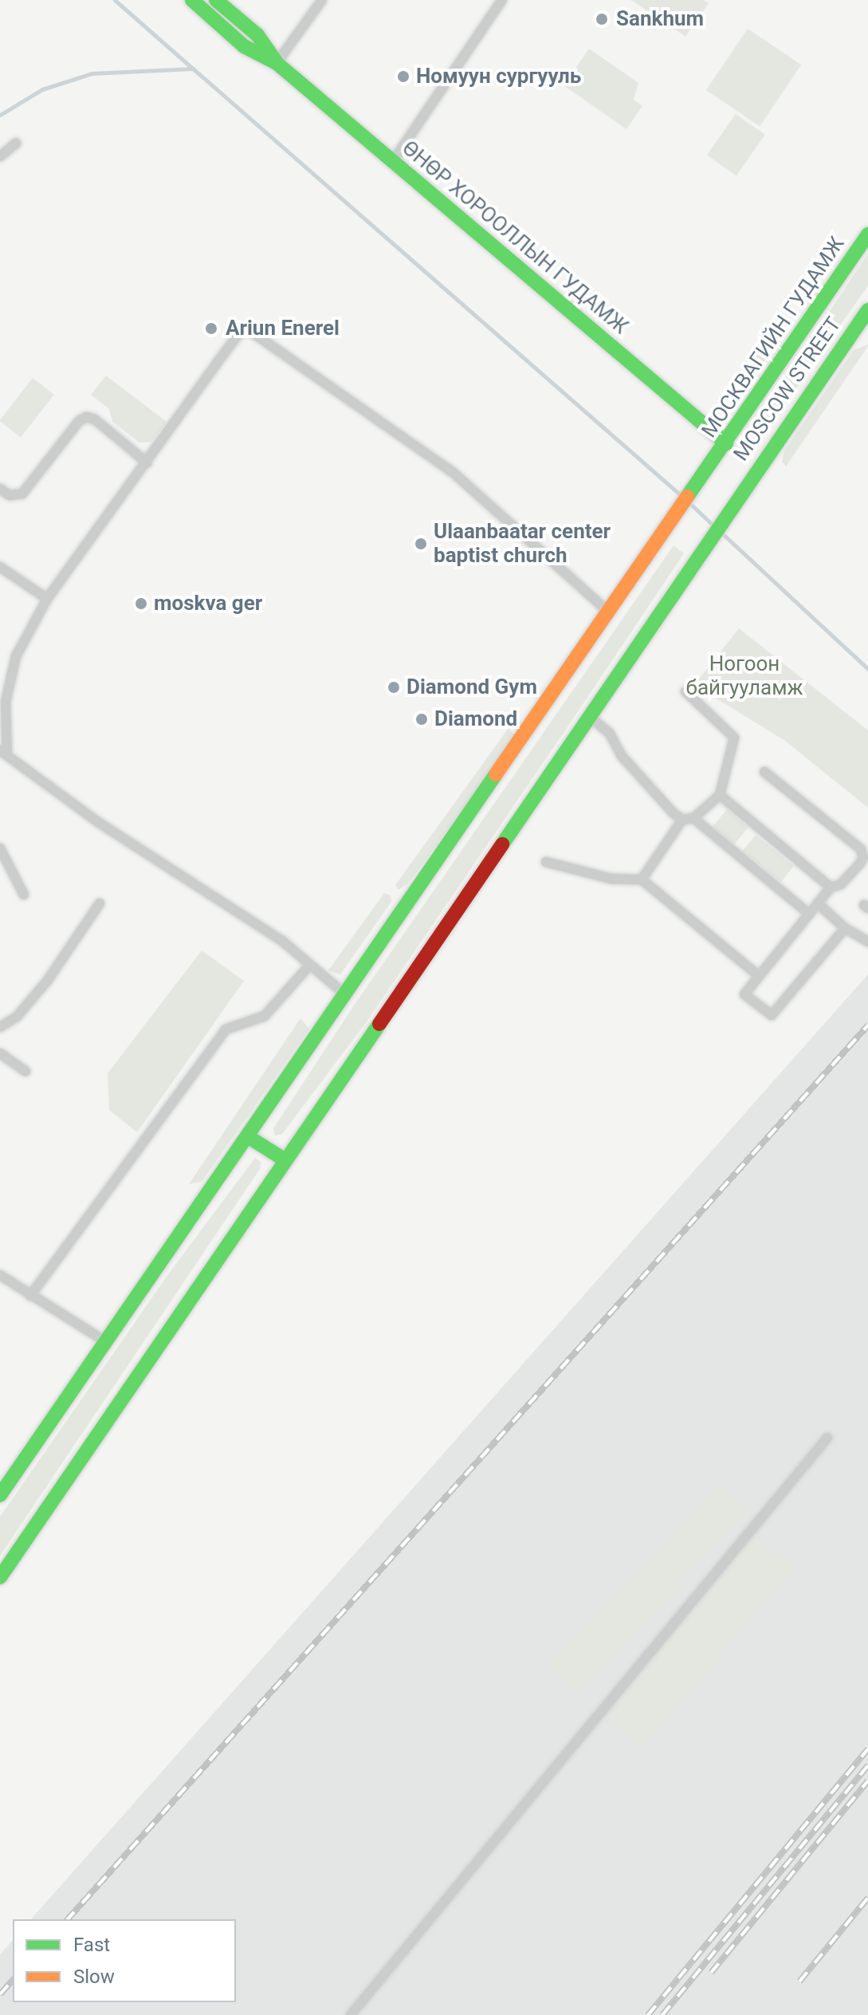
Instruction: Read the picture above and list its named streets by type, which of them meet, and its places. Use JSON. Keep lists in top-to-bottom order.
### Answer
{
  "streets": {
    "main road": ["ӨНӨР ХОРООЛЛЫН ГУДАМЖ", "МОСКВАГИЙН ГУДАМЖ", "MOSCOW STREET"]
  },
  "crossings": [
    ["ӨНӨР ХОРООЛЛЫН ГУДАМЖ", "МОСКВАГИЙН ГУДАМЖ"]
  ],
  "parks": ["Ногоон байгууламж"],
  "places": [
    "Sankhum",
    "Номуун сургууль",
    "Ariun Enerel",
    "Ulaanbaatar center baptist church",
    "moskva ger",
    "Diamond Gym",
    "Diamond"
  ],
  "legend": ["Fast", "Slow"]
}
